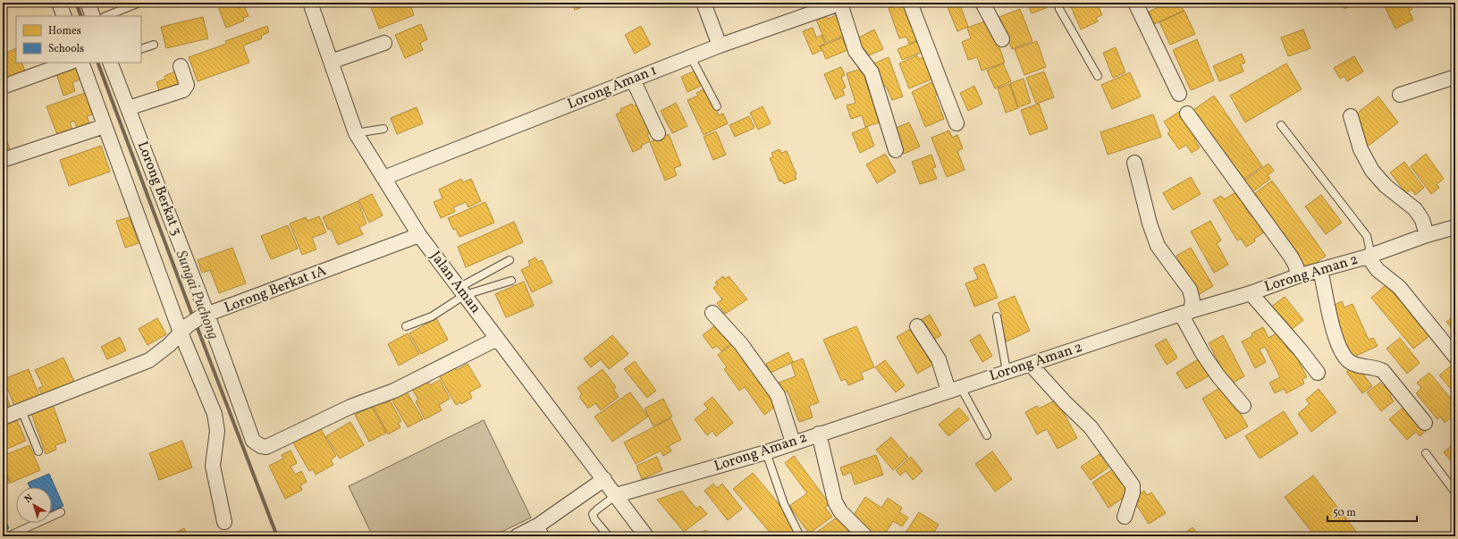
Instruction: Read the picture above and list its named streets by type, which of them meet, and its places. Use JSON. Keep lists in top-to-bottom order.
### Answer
{
  "streets": {
    "street": [
      "Lorong Aman 1",
      "Lorong Berkat 3",
      "Lorong Aman 2",
      "Jalan Aman",
      "Lorong Berkat 1A"
    ]
  },
  "crossings": [
    ["Lorong Aman 1", "Jalan Aman"],
    ["Lorong Berkat 3", "Jalan Aman"],
    ["Lorong Berkat 3", "Lorong Berkat 1A"],
    ["Lorong Aman 2", "Jalan Aman"],
    ["Jalan Aman", "Lorong Berkat 1A"]
  ],
  "water": ["Sungai Puchong"],
  "legend": ["Homes", "Schools"],
  "scale_bar": "50 m",
  "north": "top left"
}
